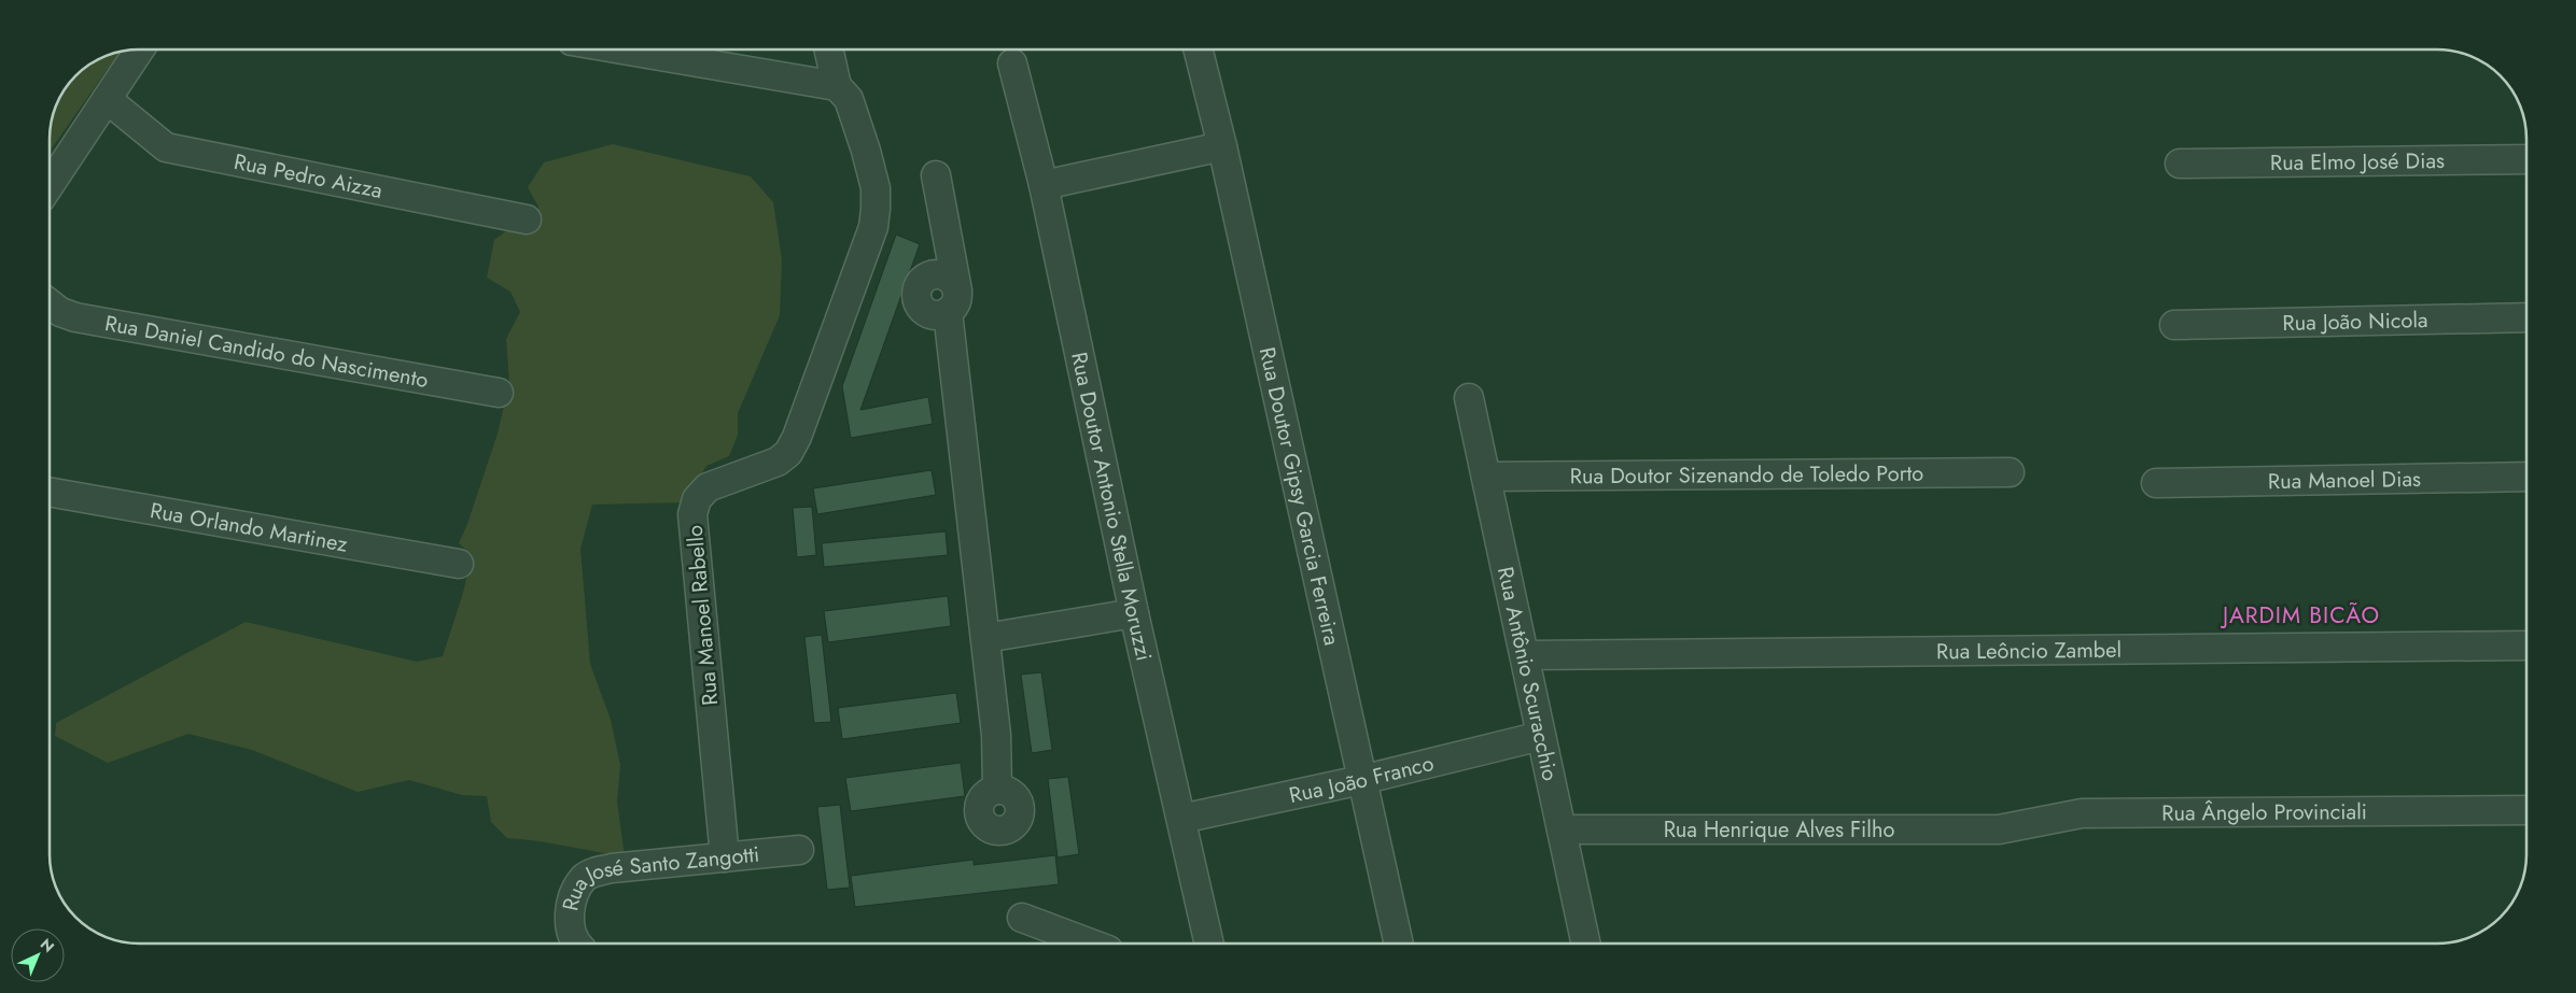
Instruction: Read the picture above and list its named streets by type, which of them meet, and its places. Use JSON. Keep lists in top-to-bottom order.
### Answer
{
  "streets": {
    "street": [
      "Rua Elmo José Dias",
      "Rua Pedro Aizza",
      "Rua João Nicola",
      "Rua Daniel Candido do Nascimento",
      "Rua Doutor Sizenando de Toledo Porto",
      "Rua Manoel Dias",
      "Rua Doutor Gipsy Garcia Ferreira",
      "Rua Doutor Antonio Stella Moruzzi",
      "Rua Orlando Martinez",
      "Rua Manoel Rabello",
      "Rua Leôncio Zambel",
      "Rua Antônio Scuracchio",
      "Rua João Franco",
      "Rua Ângelo Provinciali",
      "Rua Henrique Alves Filho",
      "Rua José Santo Zangotti"
    ]
  },
  "crossings": [
    ["Rua Doutor Sizenando de Toledo Porto", "Rua Antônio Scuracchio"],
    ["Rua Doutor Gipsy Garcia Ferreira", "Rua João Franco"],
    ["Rua Doutor Antonio Stella Moruzzi", "Rua João Franco"],
    ["Rua Manoel Rabello", "Rua José Santo Zangotti"],
    ["Rua Leôncio Zambel", "Rua Antônio Scuracchio"],
    ["Rua Antônio Scuracchio", "Rua João Franco"],
    ["Rua Antônio Scuracchio", "Rua Henrique Alves Filho"],
    ["Rua Ângelo Provinciali", "Rua Henrique Alves Filho"]
  ],
  "districts": ["JARDIM BICÃO"],
  "north": "top right"
}
